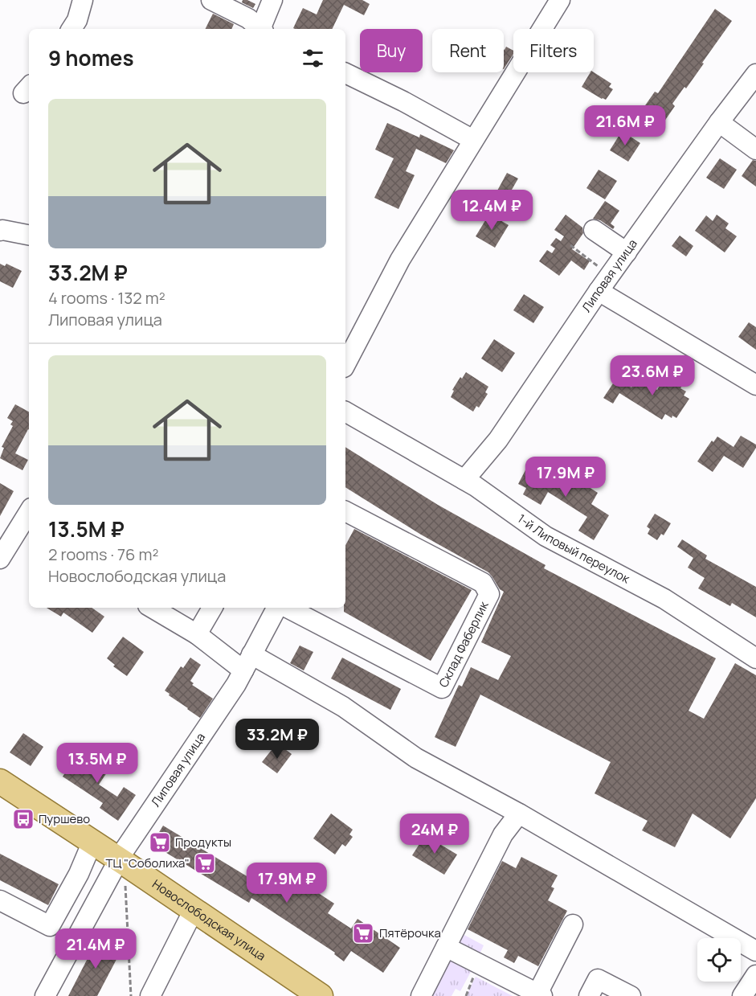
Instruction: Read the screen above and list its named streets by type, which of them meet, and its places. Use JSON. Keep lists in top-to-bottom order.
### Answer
{
  "streets": {
    "main road": ["Новослободская улица"],
    "street": ["Липовая улица", "1-й Липовый переулок", "Склад Фаберлик"]
  },
  "crossings": [
    ["Липовая улица", "1-й Липовый переулок"],
    ["Липовая улица", "Новослободская улица"]
  ],
  "places": {
    "bus stop": ["Пуршево"],
    "supermarket": ["Продукты", "ТЦ \"Соболиха\"", "Пятёрочка"]
  },
  "page": {
    "chip": ["Buy", "Rent", "Filters"],
    "heading": "9 homes",
    "list": [
      {
        "name": "33.2M ₽",
        "note": "4 rooms · 132 m² · Липовая улица"
      },
      {
        "name": "13.5M ₽",
        "note": "2 rooms · 76 m² · Новослободская улица"
      }
    ],
    "price": [
      "21.6M ₽",
      "12.4M ₽",
      "23.6M ₽",
      "17.9M ₽",
      "33.2M ₽",
      "13.5M ₽",
      "24M ₽",
      "17.9M ₽",
      "21.4M ₽"
    ]
  }
}
